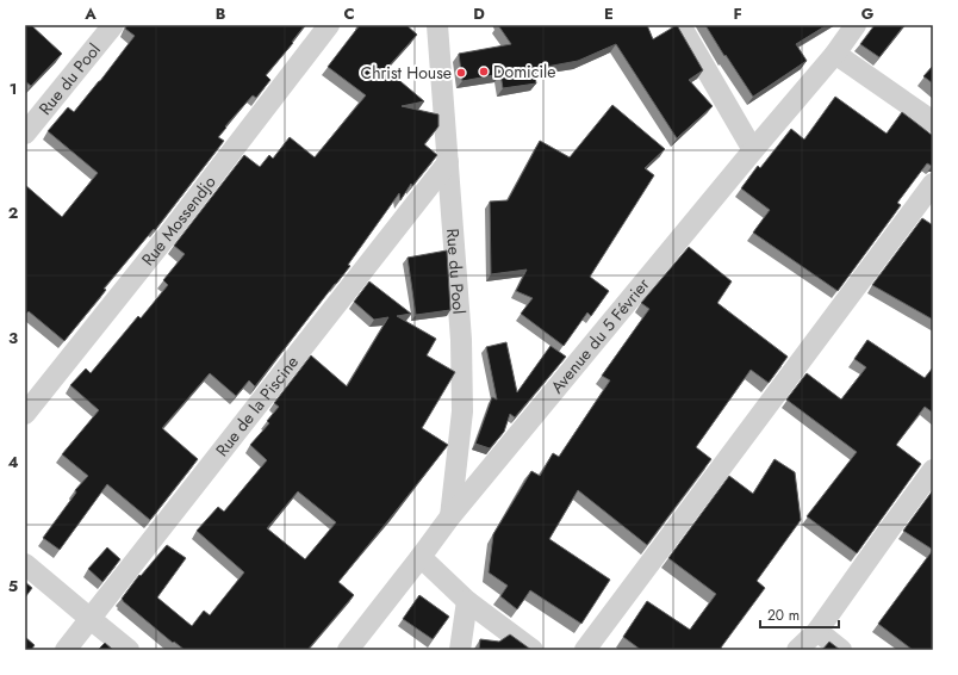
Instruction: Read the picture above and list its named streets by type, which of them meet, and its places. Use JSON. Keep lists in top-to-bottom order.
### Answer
{
  "streets": {
    "street": [
      "Rue du Pool",
      "Rue Mossendjo",
      "Avenue du 5 Février",
      "Rue de la Piscine"
    ]
  },
  "crossings": [
    ["Rue du Pool", "Avenue du 5 Février"],
    ["Rue du Pool", "Rue de la Piscine"]
  ],
  "places": ["Domicile", "Christ House"],
  "scale_bar": "20 m",
  "grid": {
    "columns": [
      "A",
      "B",
      "C",
      "D",
      "E",
      "F",
      "G"
    ],
    "rows": [
      "1",
      "2",
      "3",
      "4",
      "5"
    ]
  }
}
